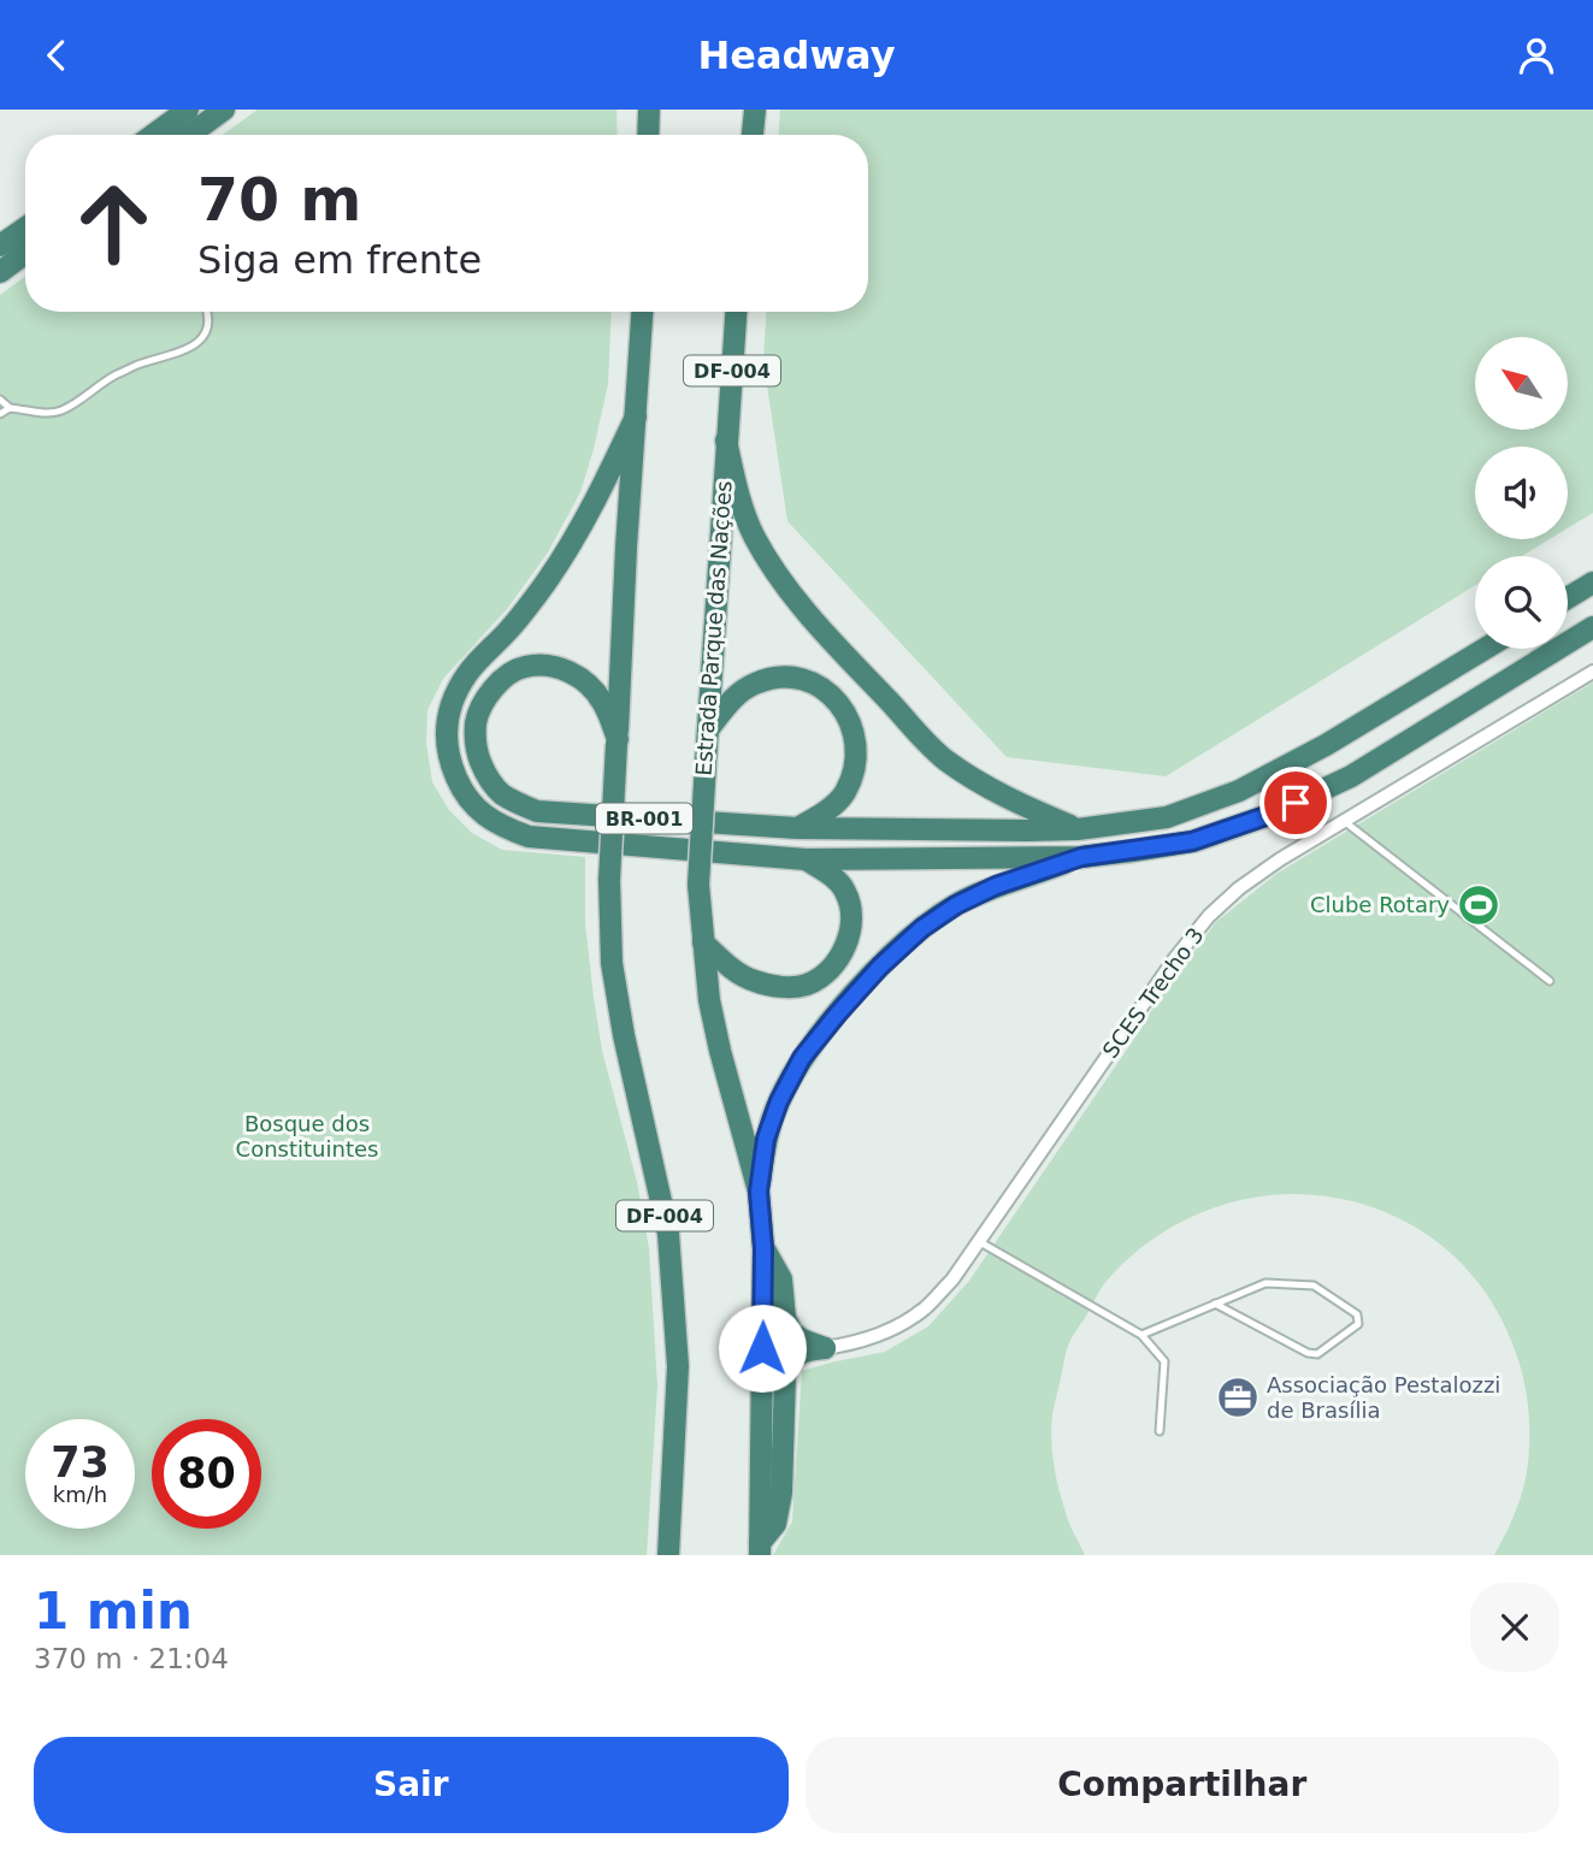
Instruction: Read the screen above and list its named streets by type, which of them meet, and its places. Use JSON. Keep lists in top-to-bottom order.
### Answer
{
  "streets": {
    "highway": ["DF-004", "Estrada Parque das Nações", "BR-001"],
    "street": ["SCES Trecho 3"]
  },
  "crossings": [
    ["DF-004", "BR-001"],
    ["Estrada Parque das Nações", "BR-001"]
  ],
  "parks": ["Bosque dos Constituintes"],
  "places": {
    "sports": ["Clube Rotary"],
    "office": ["Associação Pestalozzi de Brasília"]
  },
  "north": "top left",
  "page": {
    "header": "Headway",
    "turn": ["70 m", "Siga em frente"],
    "speed": "73 km/h",
    "limit": "80",
    "heading": ["1 min", "370 m · 21:04"],
    "buttons": ["Sair", "Compartilhar"]
  }
}
